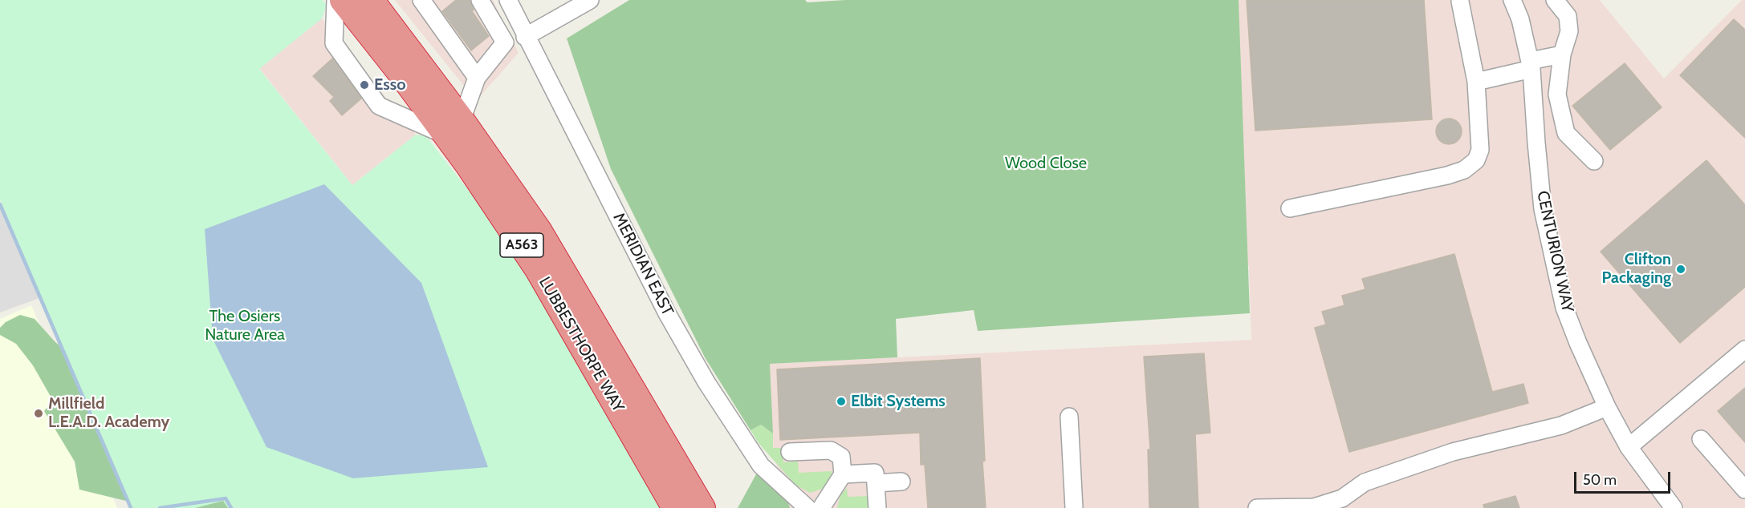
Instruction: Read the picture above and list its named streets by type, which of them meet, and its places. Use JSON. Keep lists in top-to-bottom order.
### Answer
{
  "streets": {
    "highway": ["A563", "LUBBESTHORPE WAY"],
    "street": ["CENTURION WAY", "MERIDIAN EAST"]
  },
  "parks": ["Wood Close", "The Osiers Nature Area"],
  "places": [
    "Esso",
    "Clifton Packaging",
    "Elbit Systems",
    "Millfield L.E.A.D. Academy"
  ],
  "scale_bar": "50 m"
}
